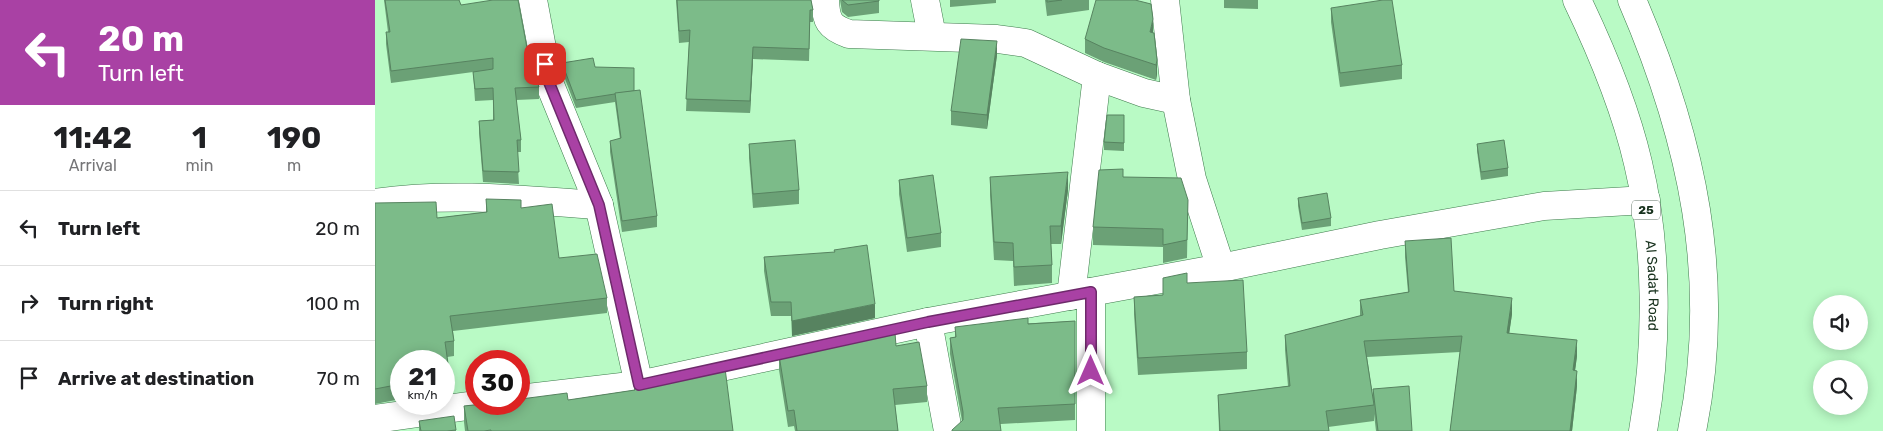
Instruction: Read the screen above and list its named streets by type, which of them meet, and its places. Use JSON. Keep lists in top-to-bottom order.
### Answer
{
  "streets": {
    "street": ["25", "Al Sadat Road"]
  },
  "page": {
    "turn": ["20 m", "Turn left"],
    "eta": [
      "11:42",
      "Arrival",
      "1",
      "min",
      "190",
      "m"
    ],
    "list": [
      {
        "name": "Turn left",
        "value": "20 m"
      },
      {
        "name": "Turn right",
        "value": "100 m"
      },
      {
        "name": "Arrive at destination",
        "value": "70 m"
      }
    ],
    "speed": "21 km/h",
    "limit": "30"
  }
}
